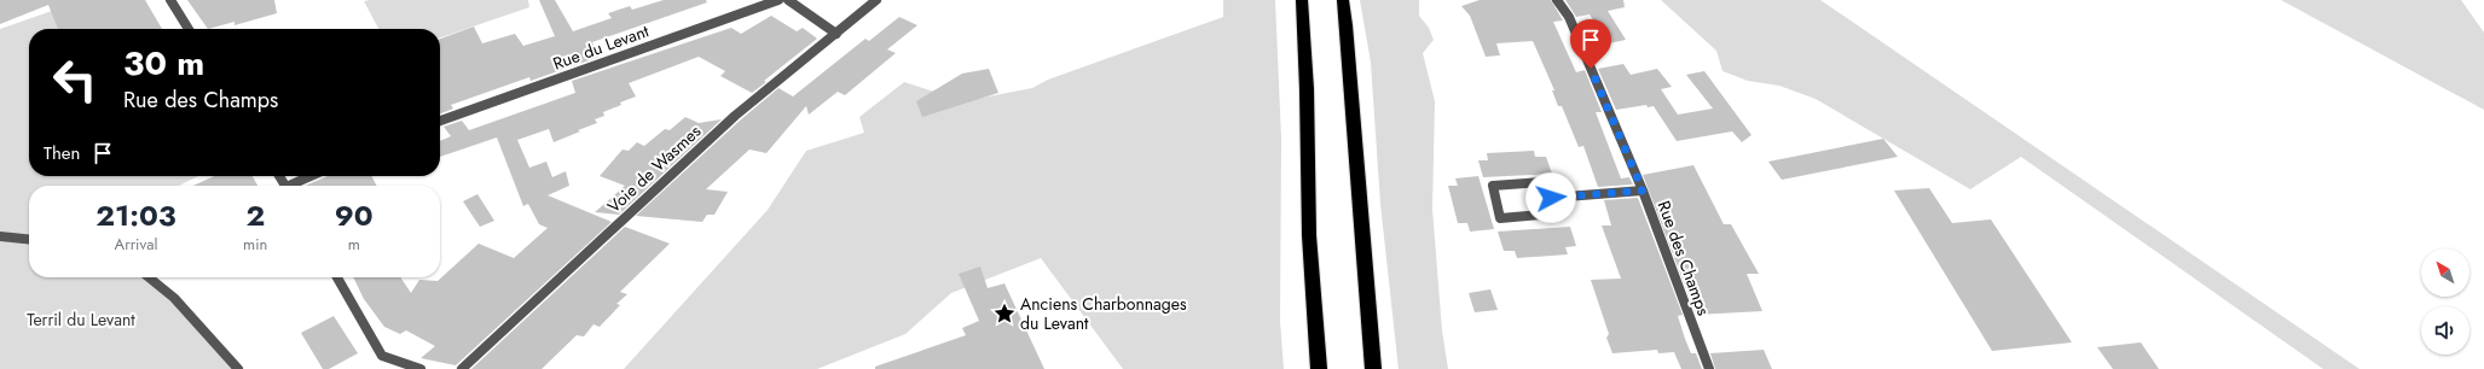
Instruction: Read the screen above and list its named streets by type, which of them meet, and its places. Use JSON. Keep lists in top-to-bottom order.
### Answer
{
  "streets": {
    "street": ["Rue du Levant", "Voie de Wasmes", "Rue des Champs"]
  },
  "parks": ["Terril du Levant"],
  "places": {
    "place": ["Anciens Charbonnages du Levant"]
  },
  "north": "top left",
  "page": {
    "turn": ["30 m", "Rue des Champs"],
    "then": "Then",
    "eta": [
      "21:03",
      "Arrival",
      "2",
      "min",
      "90",
      "m"
    ]
  }
}
